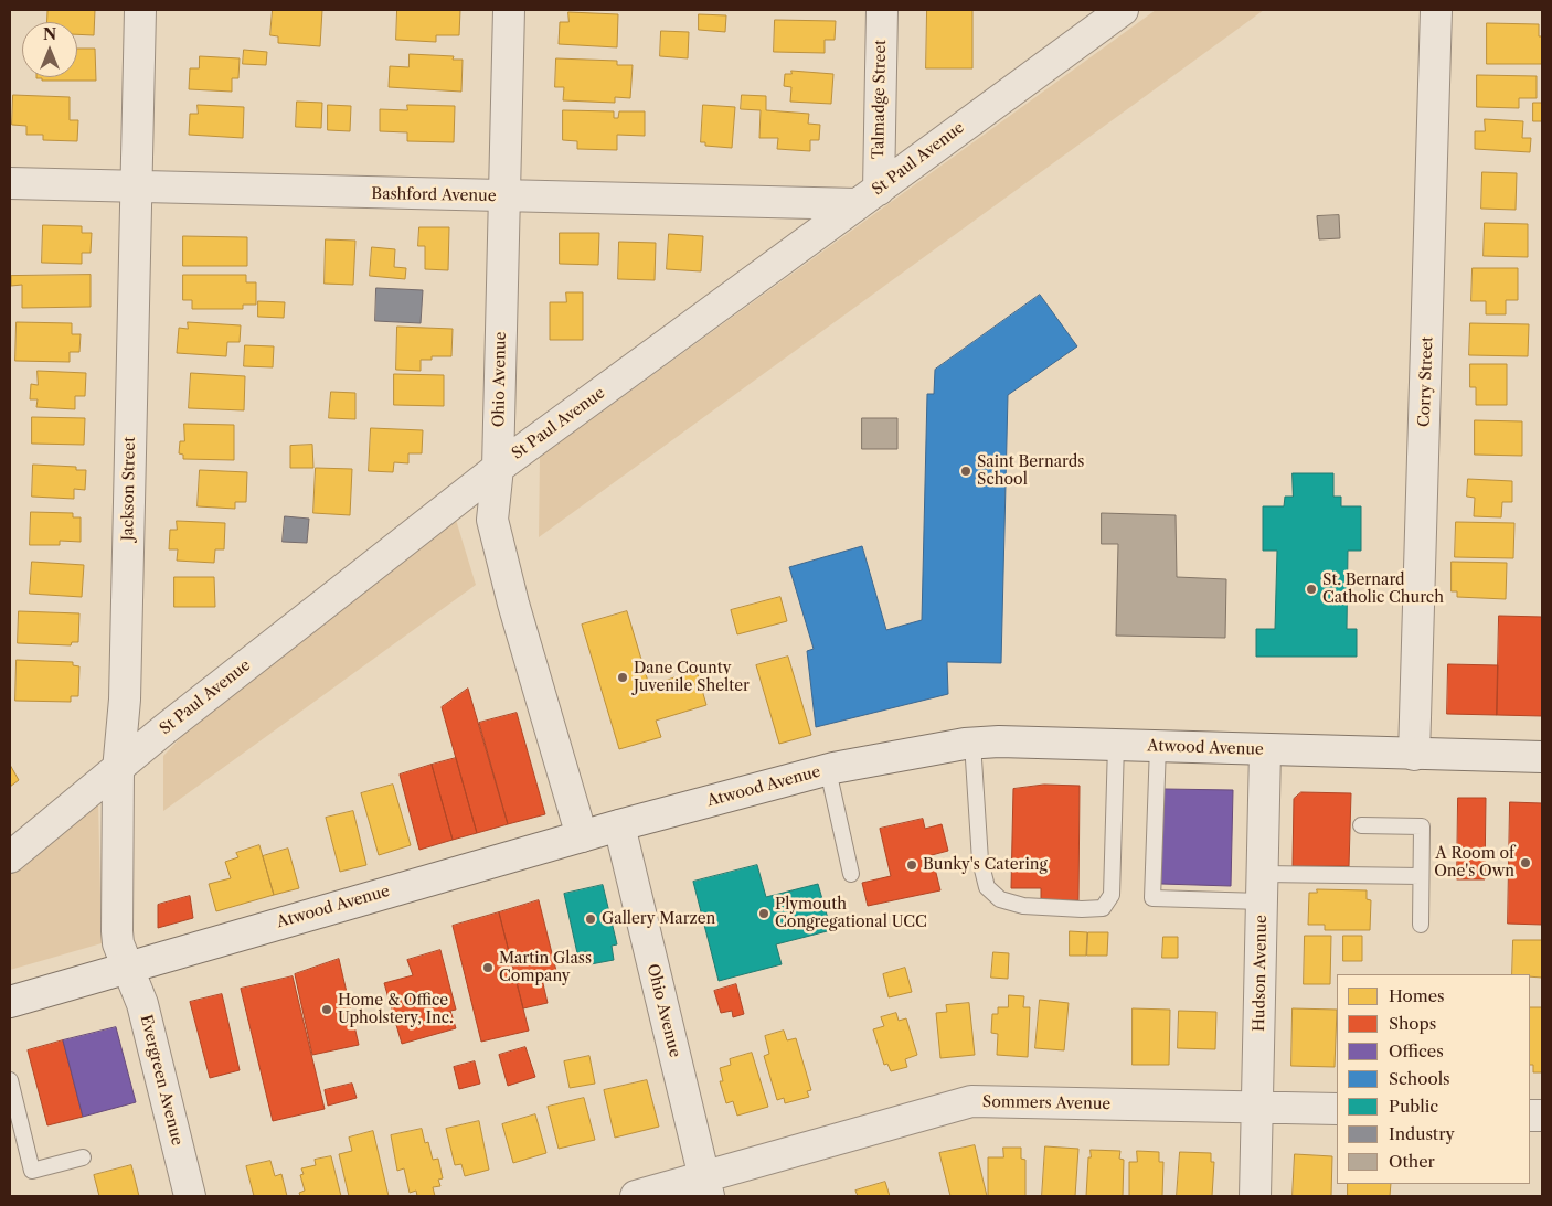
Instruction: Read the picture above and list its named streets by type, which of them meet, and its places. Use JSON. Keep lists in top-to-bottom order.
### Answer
{
  "streets": {
    "street": [
      "Talmadge Street",
      "St Paul Avenue",
      "Bashford Avenue",
      "Ohio Avenue",
      "Corry Street",
      "Jackson Street",
      "Atwood Avenue",
      "Hudson Avenue",
      "Evergreen Avenue",
      "Sommers Avenue"
    ]
  },
  "crossings": [
    ["Talmadge Street", "St Paul Avenue"],
    ["Talmadge Street", "Bashford Avenue"],
    ["St Paul Avenue", "Bashford Avenue"],
    ["St Paul Avenue", "Ohio Avenue"],
    ["St Paul Avenue", "Jackson Street"],
    ["Bashford Avenue", "Ohio Avenue"],
    ["Bashford Avenue", "Jackson Street"],
    ["Ohio Avenue", "Atwood Avenue"],
    ["Ohio Avenue", "Sommers Avenue"],
    ["Corry Street", "Atwood Avenue"],
    ["Jackson Street", "Atwood Avenue"],
    ["Jackson Street", "Evergreen Avenue"],
    ["Atwood Avenue", "Hudson Avenue"],
    ["Atwood Avenue", "Evergreen Avenue"],
    ["Hudson Avenue", "Sommers Avenue"]
  ],
  "places": [
    "Saint Bernards School",
    "St. Bernard Catholic Church",
    "Dane County Juvenile Shelter",
    "A Room of One's Own",
    "Bunky's Catering",
    "Plymouth Congregational UCC",
    "Gallery Marzen",
    "Martin Glass Company",
    "Home & Office Upholstery, Inc."
  ],
  "legend": [
    "Homes",
    "Shops",
    "Offices",
    "Schools",
    "Public",
    "Industry",
    "Other"
  ],
  "north": "top"
}
